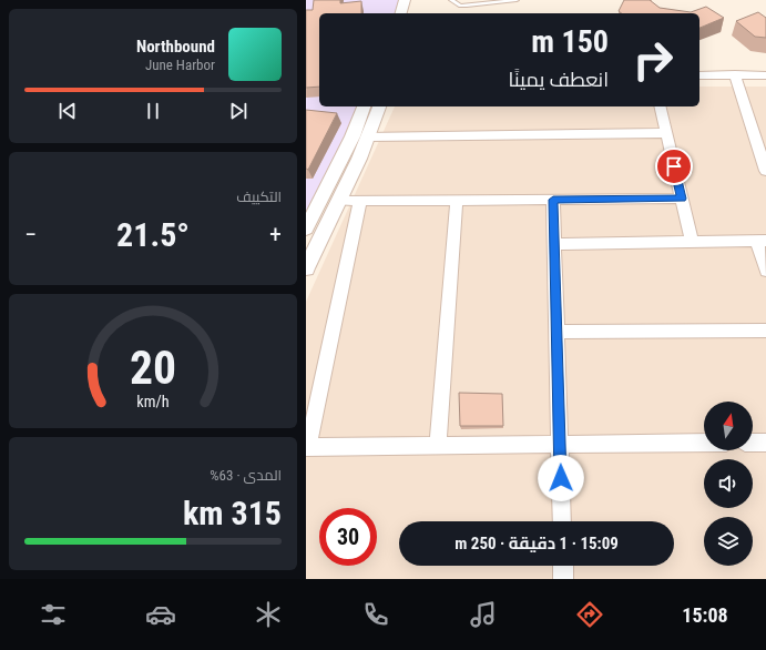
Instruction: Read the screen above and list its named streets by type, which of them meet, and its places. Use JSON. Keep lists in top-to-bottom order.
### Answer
{
  "north": "top",
  "page": {
    "turn": ["150 m", "انعطف يمينًا"],
    "song": ["Northbound", "June Harbor"],
    "tile": [
      "التكييف",
      ["المدى · 63%", "315 km"]
    ],
    "heat": ["−", "21.5°", "+"],
    "limit": "30",
    "trip": "15:09 · 1 دقيقة · 250 m",
    "tabs": "15:08",
    "gauge": ["20", "km/h"]
  }
}
